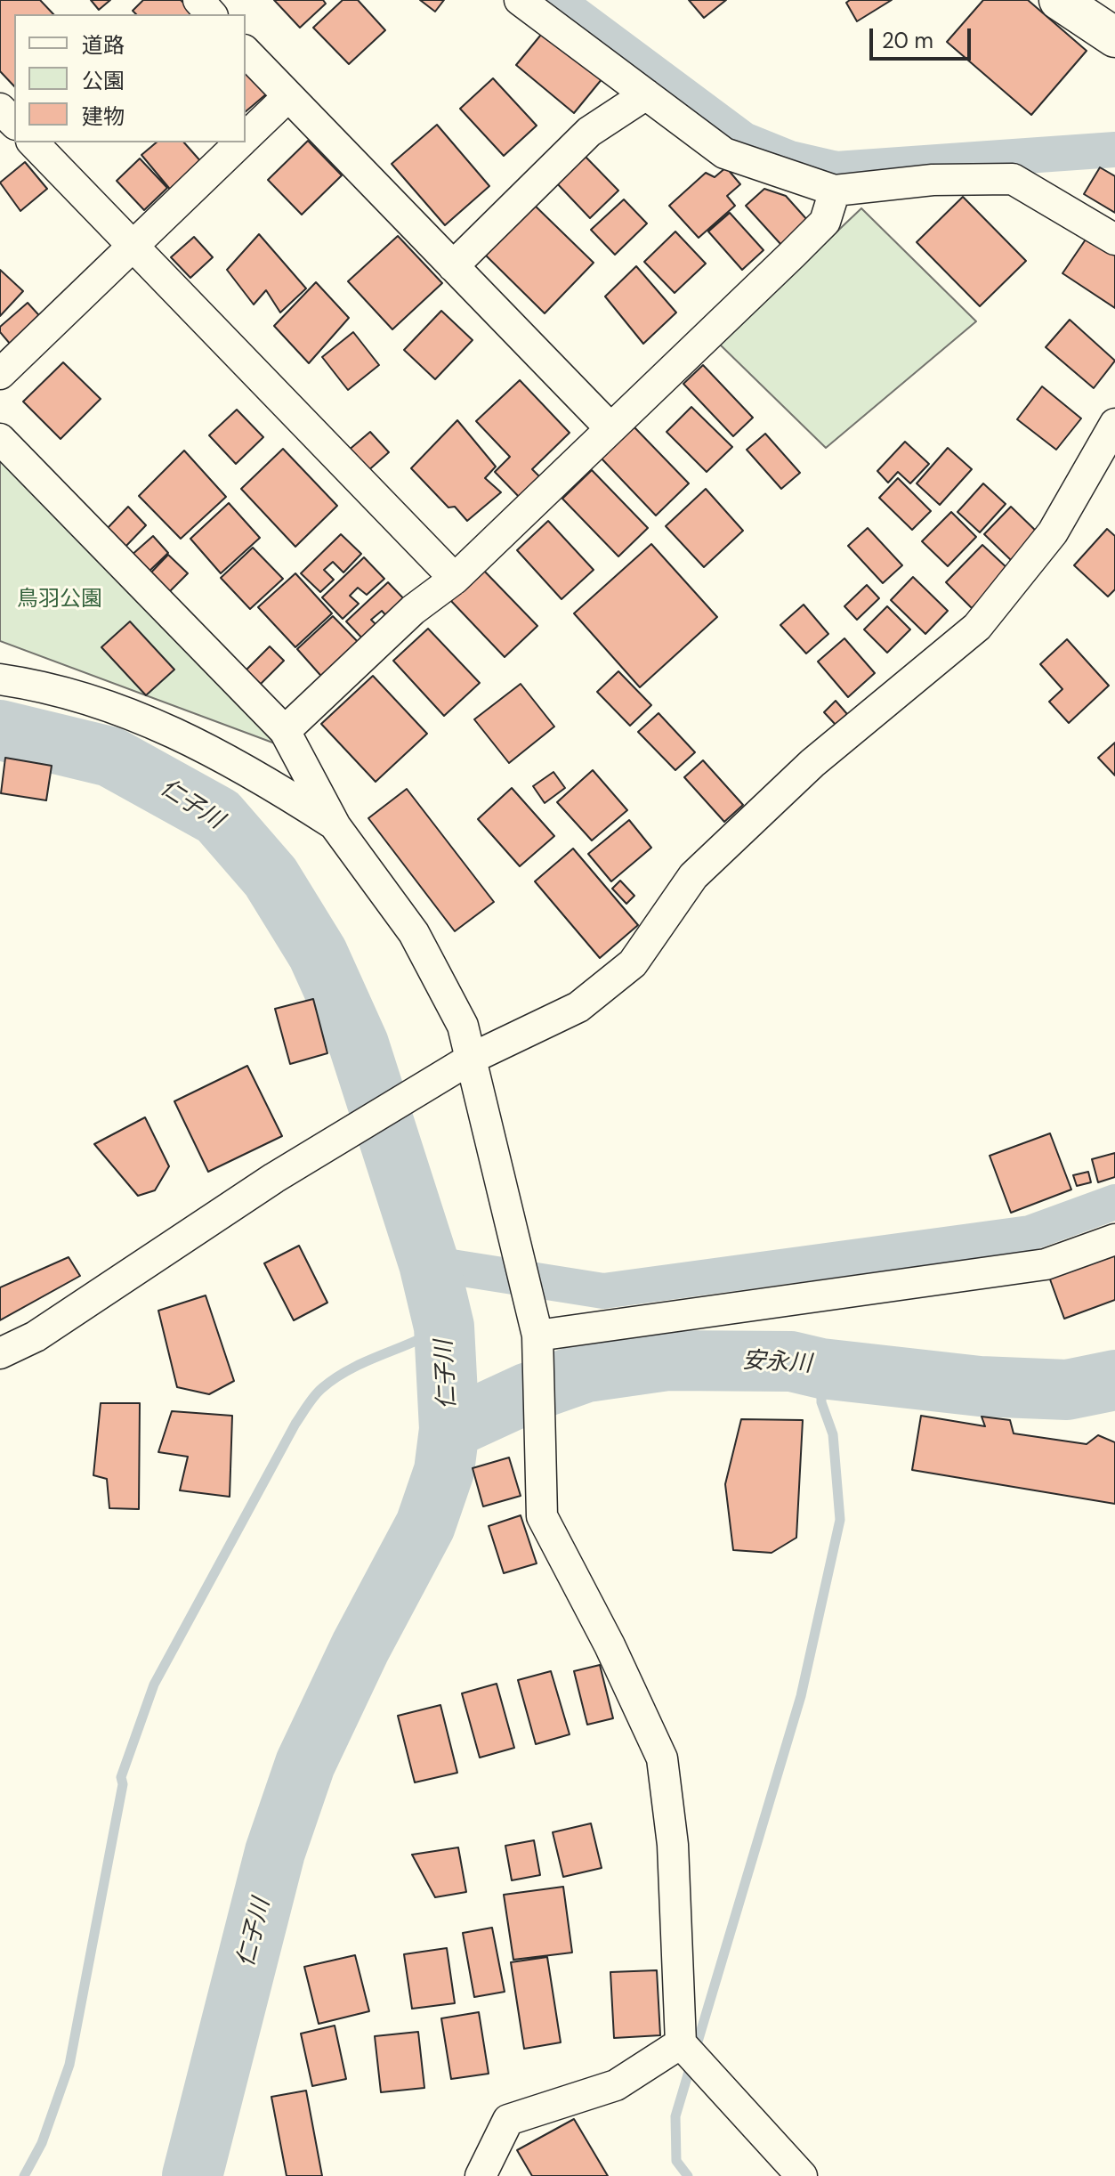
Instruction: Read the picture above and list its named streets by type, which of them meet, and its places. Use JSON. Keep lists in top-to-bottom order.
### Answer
{
  "water": ["仁子川", "安永川"],
  "parks": ["鳥羽公園"],
  "legend": ["道路", "公園", "建物"],
  "scale_bar": "20 m"
}
